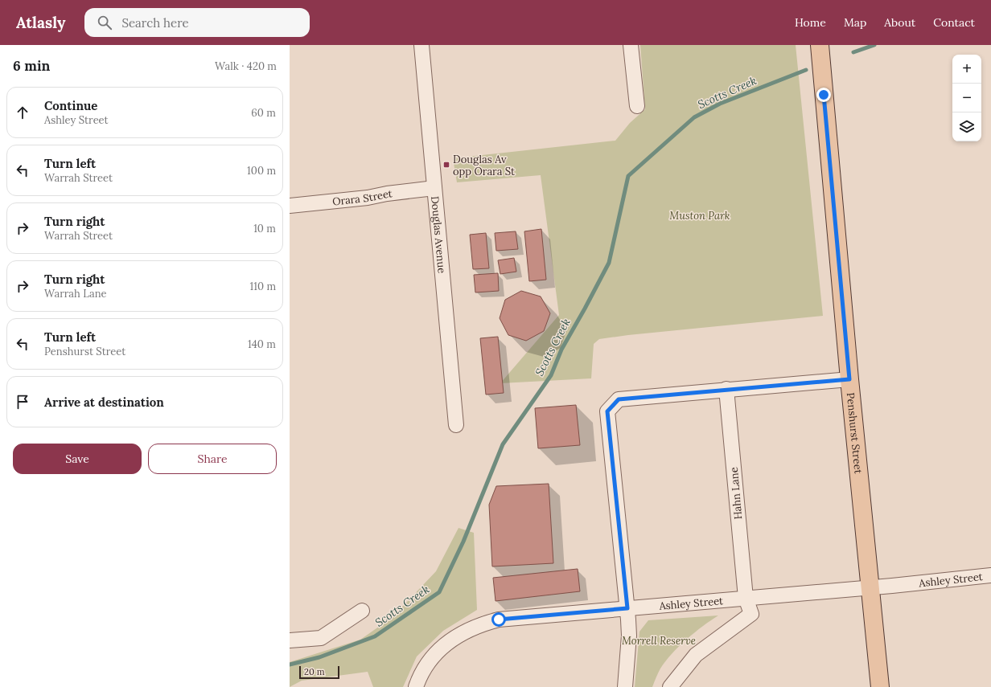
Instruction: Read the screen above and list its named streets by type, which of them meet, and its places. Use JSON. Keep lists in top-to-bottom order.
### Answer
{
  "streets": {
    "main road": ["Penshurst Street"],
    "street": [
      "Orara Street",
      "Douglas Avenue",
      "Hahn Lane",
      "Ashley Street"
    ]
  },
  "crossings": [
    ["Orara Street", "Douglas Avenue"],
    ["Penshurst Street", "Ashley Street"],
    ["Hahn Lane", "Ashley Street"]
  ],
  "water": ["Scotts Creek"],
  "parks": ["Muston Park", "Morrell Reserve"],
  "places": {
    "transit": ["Douglas Av opp Orara St"]
  },
  "scale_bar": "20 m",
  "page": {
    "header": "Atlasly",
    "search": "Search here",
    "nav": [
      "Home",
      "Map",
      "About",
      "Contact"
    ],
    "heading": ["6 min", "Walk · 420 m"],
    "map_buttons": ["+", "−"],
    "list": [
      ["Continue", "Ashley Street", "60 m"],
      ["Turn left", "Warrah Street", "100 m"],
      ["Turn right", "Warrah Street", "10 m"],
      ["Turn right", "Warrah Lane", "110 m"],
      ["Turn left", "Penshurst Street", "140 m"],
      "Arrive at destination"
    ],
    "buttons": ["Save", "Share"],
    "scale": "20 m"
  }
}
